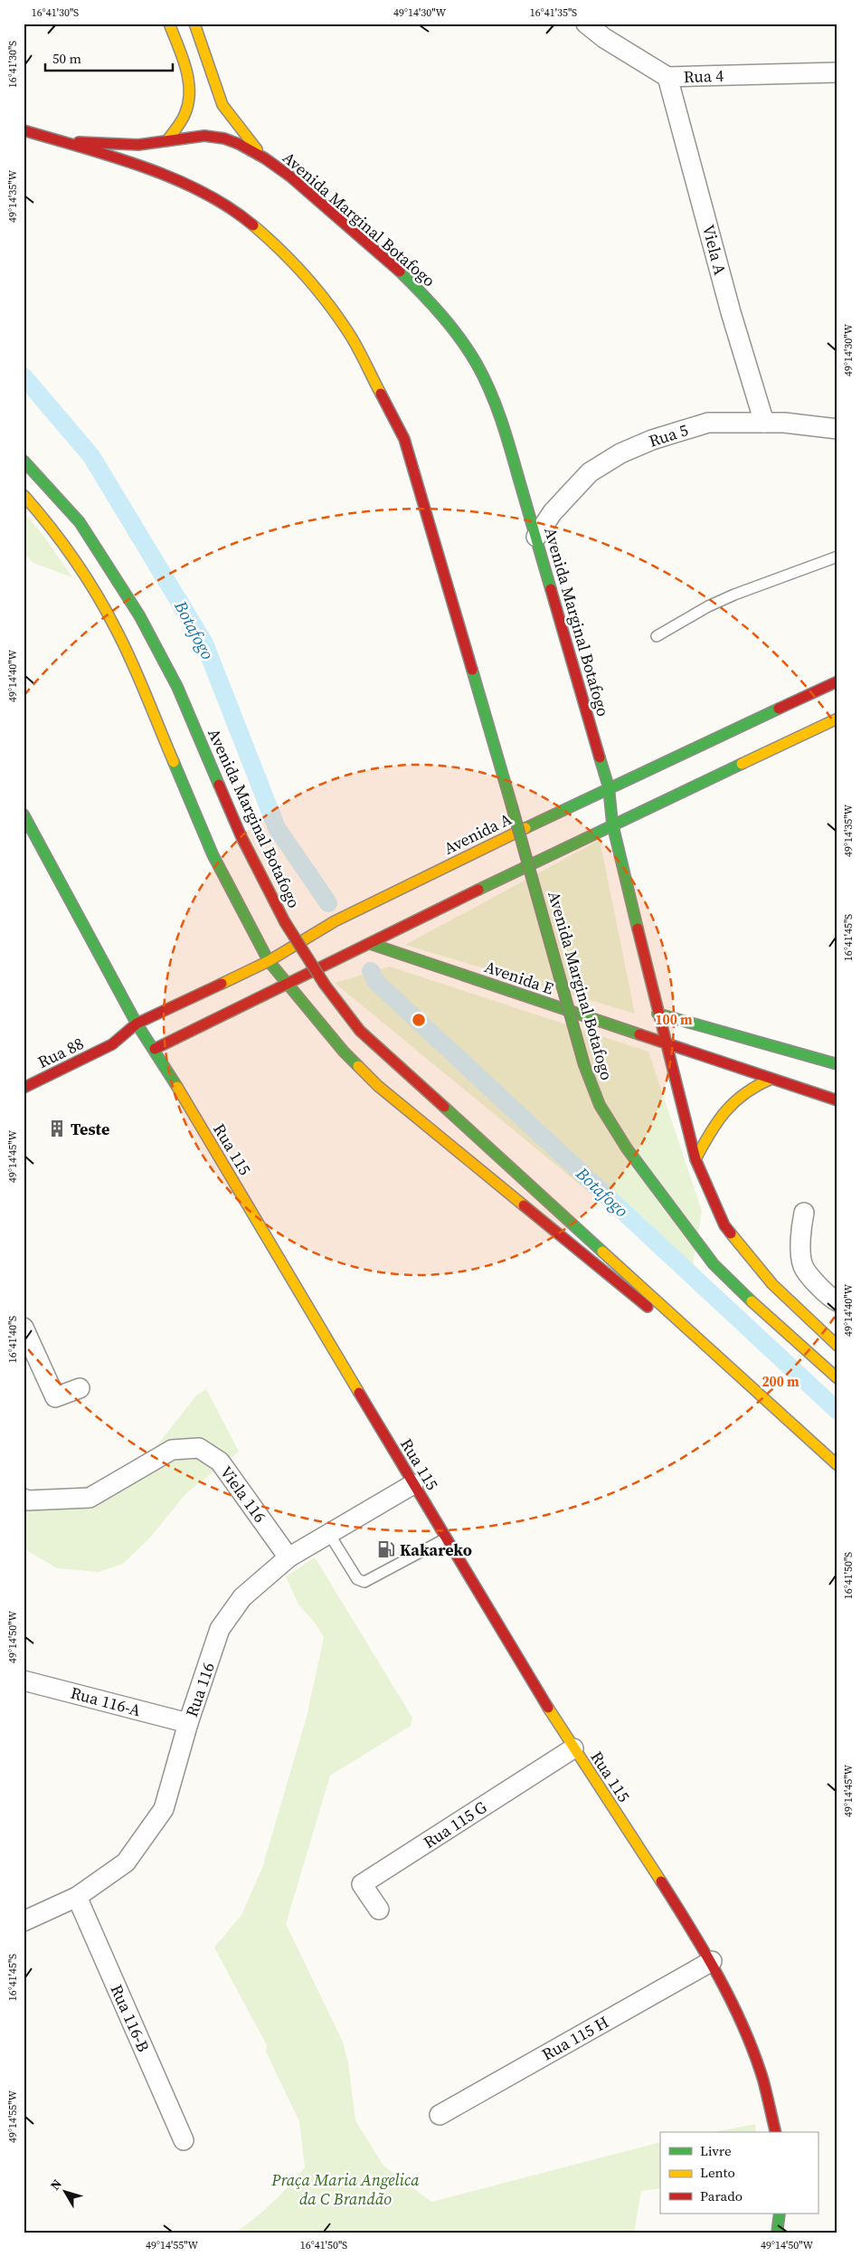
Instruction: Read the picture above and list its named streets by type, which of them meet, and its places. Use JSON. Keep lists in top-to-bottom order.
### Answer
{
  "streets": {
    "main road": [
      "Avenida Marginal Botafogo",
      "Avenida A",
      "Avenida E",
      "Rua 88",
      "Rua 115"
    ],
    "street": [
      "Rua 4",
      "Viela A",
      "Rua 5",
      "Viela 116",
      "Rua 116",
      "Rua 116-A",
      "Rua 115 G",
      "Rua 116-B",
      "Rua 115 H"
    ]
  },
  "crossings": [
    ["Rua 4", "Viela A"],
    ["Avenida Marginal Botafogo", "Rua 5"],
    ["Avenida Marginal Botafogo", "Avenida A"],
    ["Avenida Marginal Botafogo", "Avenida E"],
    ["Viela A", "Rua 5"],
    ["Avenida A", "Rua 88"],
    ["Avenida A", "Rua 115"],
    ["Rua 88", "Rua 115"],
    ["Rua 115", "Rua 116"],
    ["Rua 115", "Rua 115 G"],
    ["Rua 115", "Rua 115 H"],
    ["Viela 116", "Rua 116"],
    ["Rua 116", "Rua 116-A"],
    ["Rua 116", "Rua 116-B"]
  ],
  "water": ["Botafogo"],
  "parks": ["Praça Maria Angelica da C Brandão"],
  "places": {
    "building": ["Teste"],
    "fuel station": ["Kakareko"]
  },
  "legend": ["Livre", "Lento", "Parado"],
  "scale_bar": "50 m",
  "north": "top left",
  "coordinates": [
    "16°41'30\"S",
    "49°14'30\"W",
    "16°41'35\"S",
    "49°14'35\"W",
    "49°14'40\"W",
    "16°41'45\"S",
    "49°14'45\"W",
    "16°41'40\"S",
    "16°41'50\"S",
    "49°14'50\"W",
    "49°14'55\"W"
  ],
  "rings": ["100 m", "200 m"]
}
